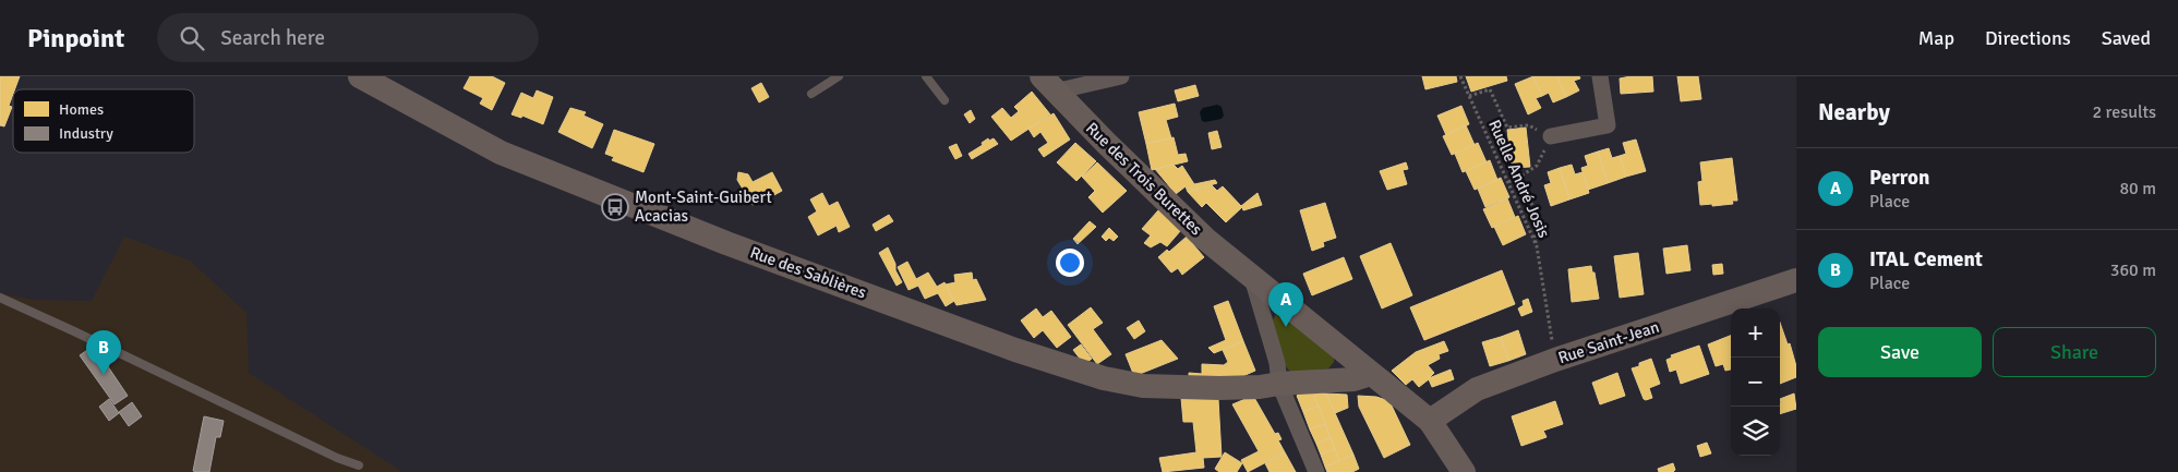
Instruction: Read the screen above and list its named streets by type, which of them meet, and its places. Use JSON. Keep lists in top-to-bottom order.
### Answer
{
  "streets": {
    "street": ["Rue des Trois Burettes", "Rue des Sablières", "Rue Saint-Jean"],
    "path": ["Ruelle André Josis"]
  },
  "crossings": [
    ["Rue des Trois Burettes", "Rue des Sablières"],
    ["Rue des Trois Burettes", "Rue Saint-Jean"],
    ["Ruelle André Josis", "Rue Saint-Jean"]
  ],
  "places": {
    "bus stop": ["Mont-Saint-Guibert Acacias"]
  },
  "legend": ["Homes", "Industry"],
  "page": {
    "header": "Pinpoint",
    "search": "Search here",
    "nav": ["Map", "Directions", "Saved"],
    "heading": ["Nearby", "2 results"],
    "list": [
      {
        "mark": "A",
        "name": "Perron",
        "note": "Place",
        "value": "80 m"
      },
      {
        "mark": "B",
        "name": "ITAL Cement",
        "note": "Place",
        "value": "360 m"
      }
    ],
    "pins": ["A", "B"],
    "map_buttons": ["+", "−"],
    "buttons": ["Save", "Share"]
  }
}
